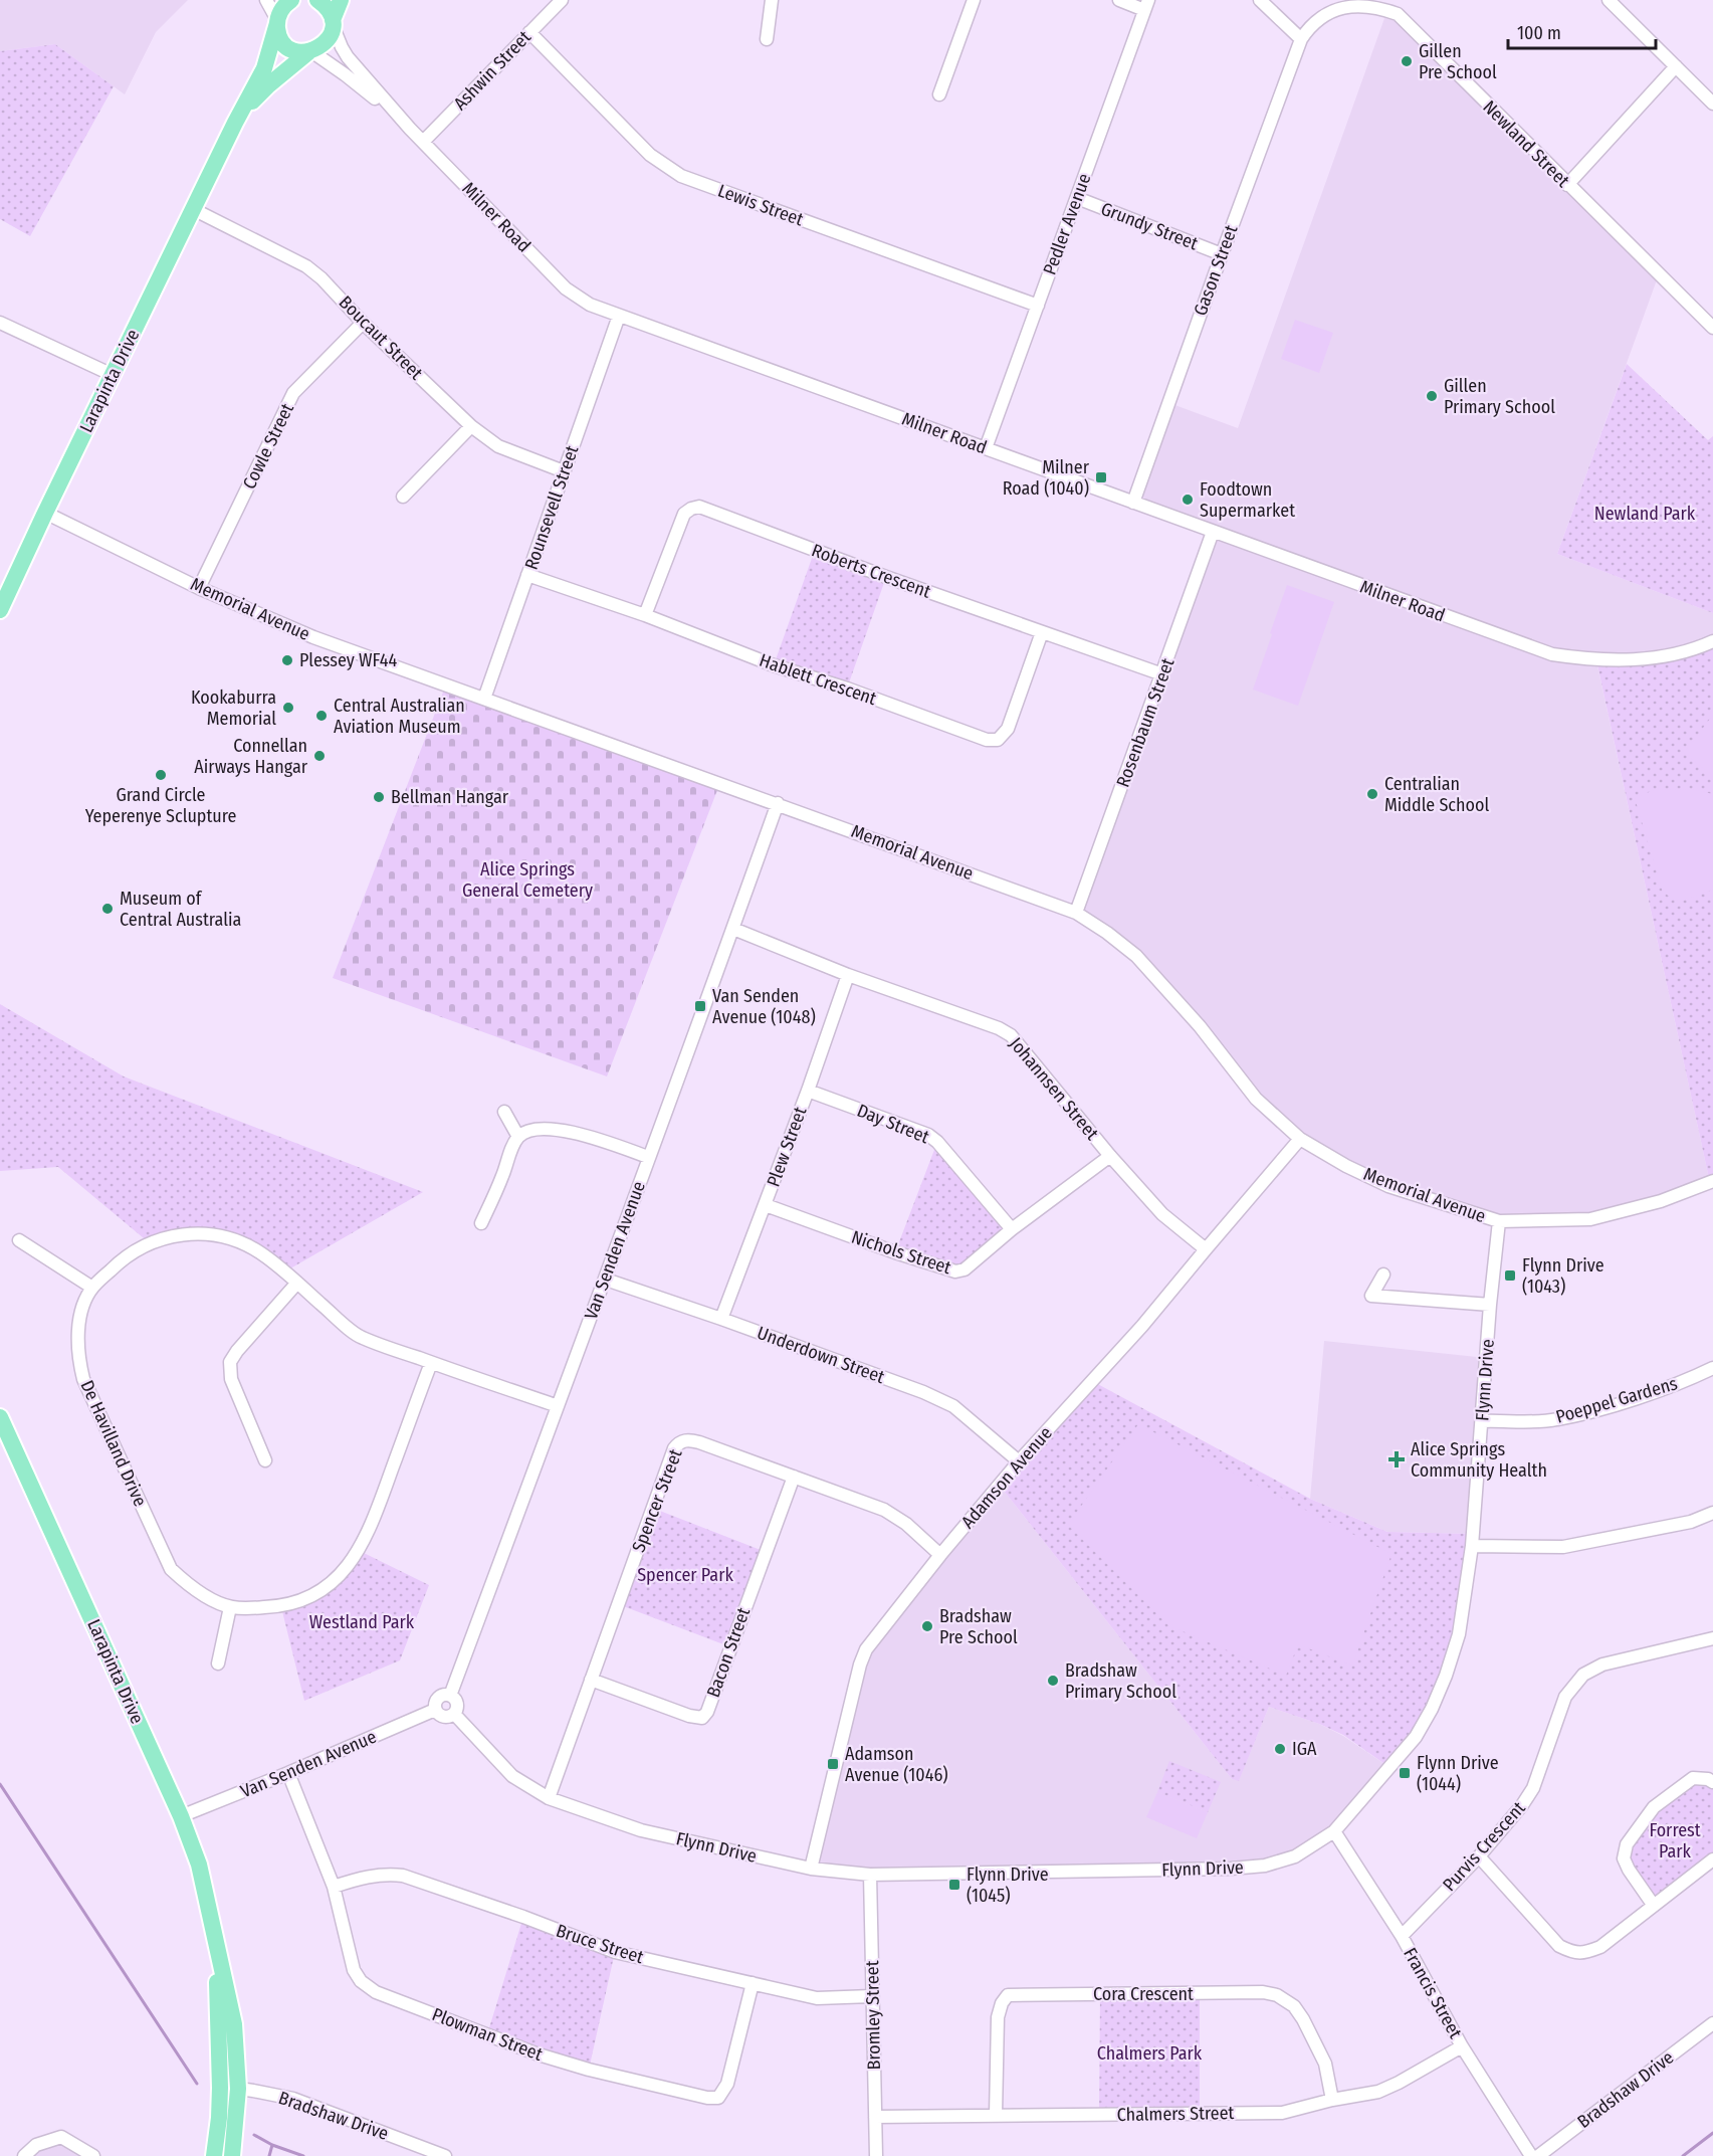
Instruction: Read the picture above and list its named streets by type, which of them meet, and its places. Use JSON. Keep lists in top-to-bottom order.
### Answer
{
  "streets": {
    "main road": ["Larapinta Drive"],
    "street": [
      "Ashwin Street",
      "Newland Street",
      "Lewis Street",
      "Milner Road",
      "Pedler Avenue",
      "Grundy Street",
      "Gason Street",
      "Boucaut Street",
      "Cowle Street",
      "Rounsevell Street",
      "Roberts Crescent",
      "Memorial Avenue",
      "Hablett Crescent",
      "Rosenbaum Street",
      "Johannsen Street",
      "Day Street",
      "Plew Street",
      "Van Senden Avenue",
      "Nichols Street",
      "Underdown Street",
      "Flynn Drive",
      "Poeppel Gardens",
      "De Havilland Drive",
      "Adamson Avenue",
      "Spencer Street",
      "Bacon Street",
      "Purvis Crescent",
      "Bruce Street",
      "Francis Street",
      "Cora Crescent",
      "Bromley Street",
      "Plowman Street",
      "Bradshaw Drive",
      "Chalmers Street"
    ]
  },
  "crossings": [
    ["Ashwin Street", "Lewis Street"],
    ["Ashwin Street", "Milner Road"],
    ["Newland Street", "Gason Street"],
    ["Lewis Street", "Pedler Avenue"],
    ["Milner Road", "Pedler Avenue"],
    ["Milner Road", "Gason Street"],
    ["Milner Road", "Larapinta Drive"],
    ["Milner Road", "Rounsevell Street"],
    ["Milner Road", "Rosenbaum Street"],
    ["Pedler Avenue", "Grundy Street"],
    ["Grundy Street", "Gason Street"],
    ["Boucaut Street", "Larapinta Drive"],
    ["Boucaut Street", "Cowle Street"],
    ["Boucaut Street", "Rounsevell Street"],
    ["Larapinta Drive", "Memorial Avenue"],
    ["Larapinta Drive", "Van Senden Avenue"],
    ["Larapinta Drive", "Bradshaw Drive"],
    ["Cowle Street", "Memorial Avenue"],
    ["Rounsevell Street", "Memorial Avenue"],
    ["Rounsevell Street", "Hablett Crescent"],
    ["Roberts Crescent", "Hablett Crescent"],
    ["Roberts Crescent", "Rosenbaum Street"],
    ["Memorial Avenue", "Rosenbaum Street"],
    ["Memorial Avenue", "Van Senden Avenue"],
    ["Memorial Avenue", "Flynn Drive"],
    ["Memorial Avenue", "Adamson Avenue"],
    ["Johannsen Street", "Plew Street"],
    ["Johannsen Street", "Van Senden Avenue"],
    ["Johannsen Street", "Nichols Street"],
    ["Johannsen Street", "Adamson Avenue"],
    ["Day Street", "Plew Street"],
    ["Day Street", "Nichols Street"],
    ["Plew Street", "Nichols Street"],
    ["Plew Street", "Underdown Street"],
    ["Van Senden Avenue", "Underdown Street"],
    ["Van Senden Avenue", "Flynn Drive"],
    ["Van Senden Avenue", "De Havilland Drive"],
    ["Van Senden Avenue", "Plowman Street"],
    ["Underdown Street", "Adamson Avenue"],
    ["Flynn Drive", "Poeppel Gardens"],
    ["Flynn Drive", "Adamson Avenue"],
    ["Flynn Drive", "Spencer Street"],
    ["Flynn Drive", "Francis Street"],
    ["Flynn Drive", "Bromley Street"],
    ["Adamson Avenue", "Spencer Street"],
    ["Spencer Street", "Bacon Street"],
    ["Purvis Crescent", "Francis Street"],
    ["Bruce Street", "Bromley Street"],
    ["Bruce Street", "Plowman Street"],
    ["Francis Street", "Chalmers Street"],
    ["Cora Crescent", "Chalmers Street"],
    ["Bromley Street", "Chalmers Street"]
  ],
  "parks": [
    "Newland Park",
    "Alice Springs General Cemetery",
    "Spencer Park",
    "Westland Park",
    "Forrest Park",
    "Chalmers Park"
  ],
  "places": {
    "other": [
      "Gillen Pre School",
      "Gillen Primary School",
      "Foodtown Supermarket",
      "Plessey WF44",
      "Kookaburra Memorial",
      "Central Australian Aviation Museum",
      "Connellan Airways Hangar",
      "Grand Circle Yeperenye Sclupture",
      "Centralian Middle School",
      "Bellman Hangar",
      "Museum of Central Australia",
      "Bradshaw Pre School",
      "Bradshaw Primary School",
      "IGA"
    ],
    "transit": [
      "Milner Road (1040)",
      "Van Senden Avenue (1048)",
      "Flynn Drive (1043)",
      "Adamson Avenue (1046)",
      "Flynn Drive (1044)",
      "Flynn Drive (1045)"
    ],
    "health": ["Alice Springs Community Health"]
  },
  "scale_bar": "100 m"
}
